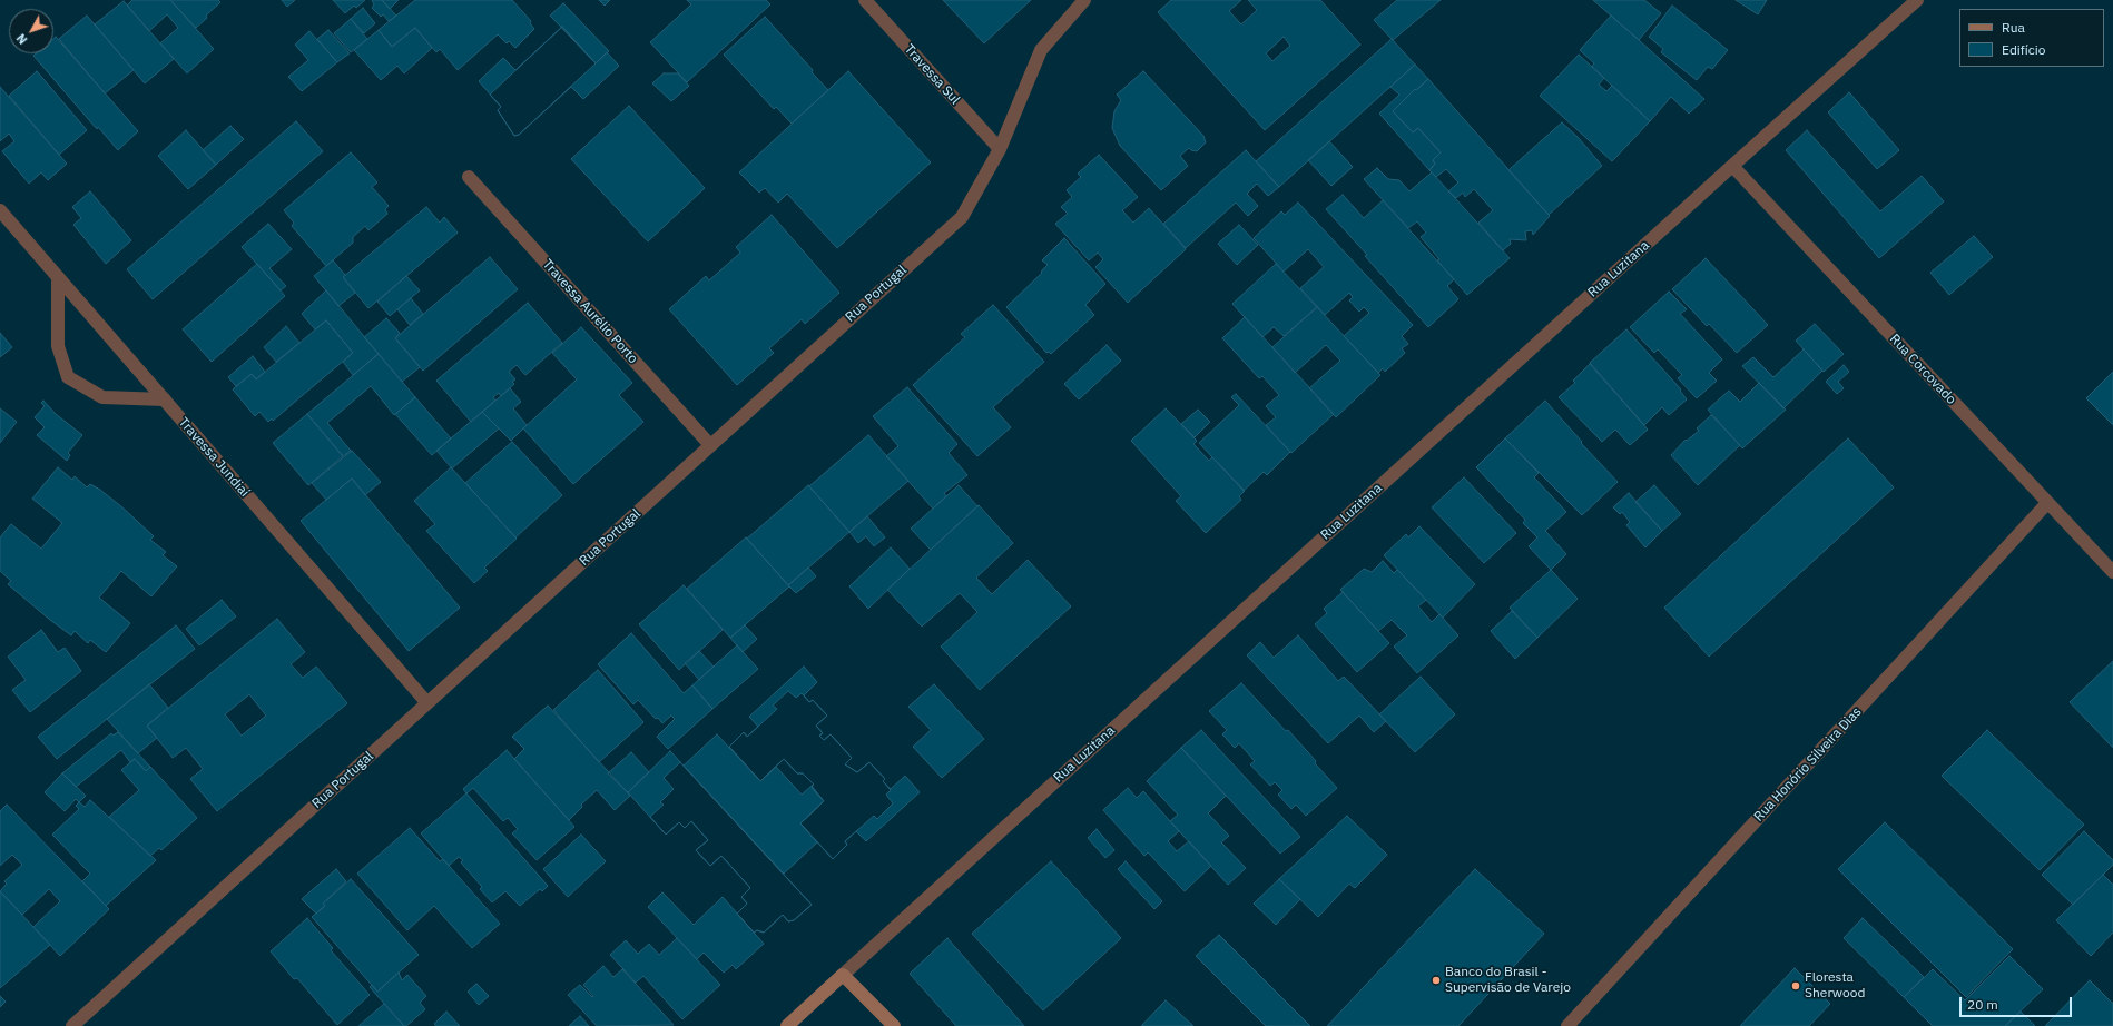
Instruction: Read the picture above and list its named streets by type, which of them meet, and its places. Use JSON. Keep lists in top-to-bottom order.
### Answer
{
  "streets": {
    "street": [
      "Travessa Sul",
      "Rua Luzitana",
      "Rua Portugal",
      "Travessa Aurélio Porto",
      "Rua Corcovado",
      "Travessa Jundiaí",
      "Rua Honório Silveira Dias"
    ]
  },
  "crossings": [
    ["Travessa Sul", "Rua Portugal"],
    ["Rua Luzitana", "Rua Corcovado"],
    ["Rua Portugal", "Travessa Aurélio Porto"],
    ["Rua Portugal", "Travessa Jundiaí"],
    ["Rua Corcovado", "Rua Honório Silveira Dias"]
  ],
  "places": ["Banco do Brasil - Supervisão de Varejo", "Floresta Sherwood"],
  "legend": ["Rua", "Edifício"],
  "scale_bar": "20 m",
  "north": "bottom left"
}
